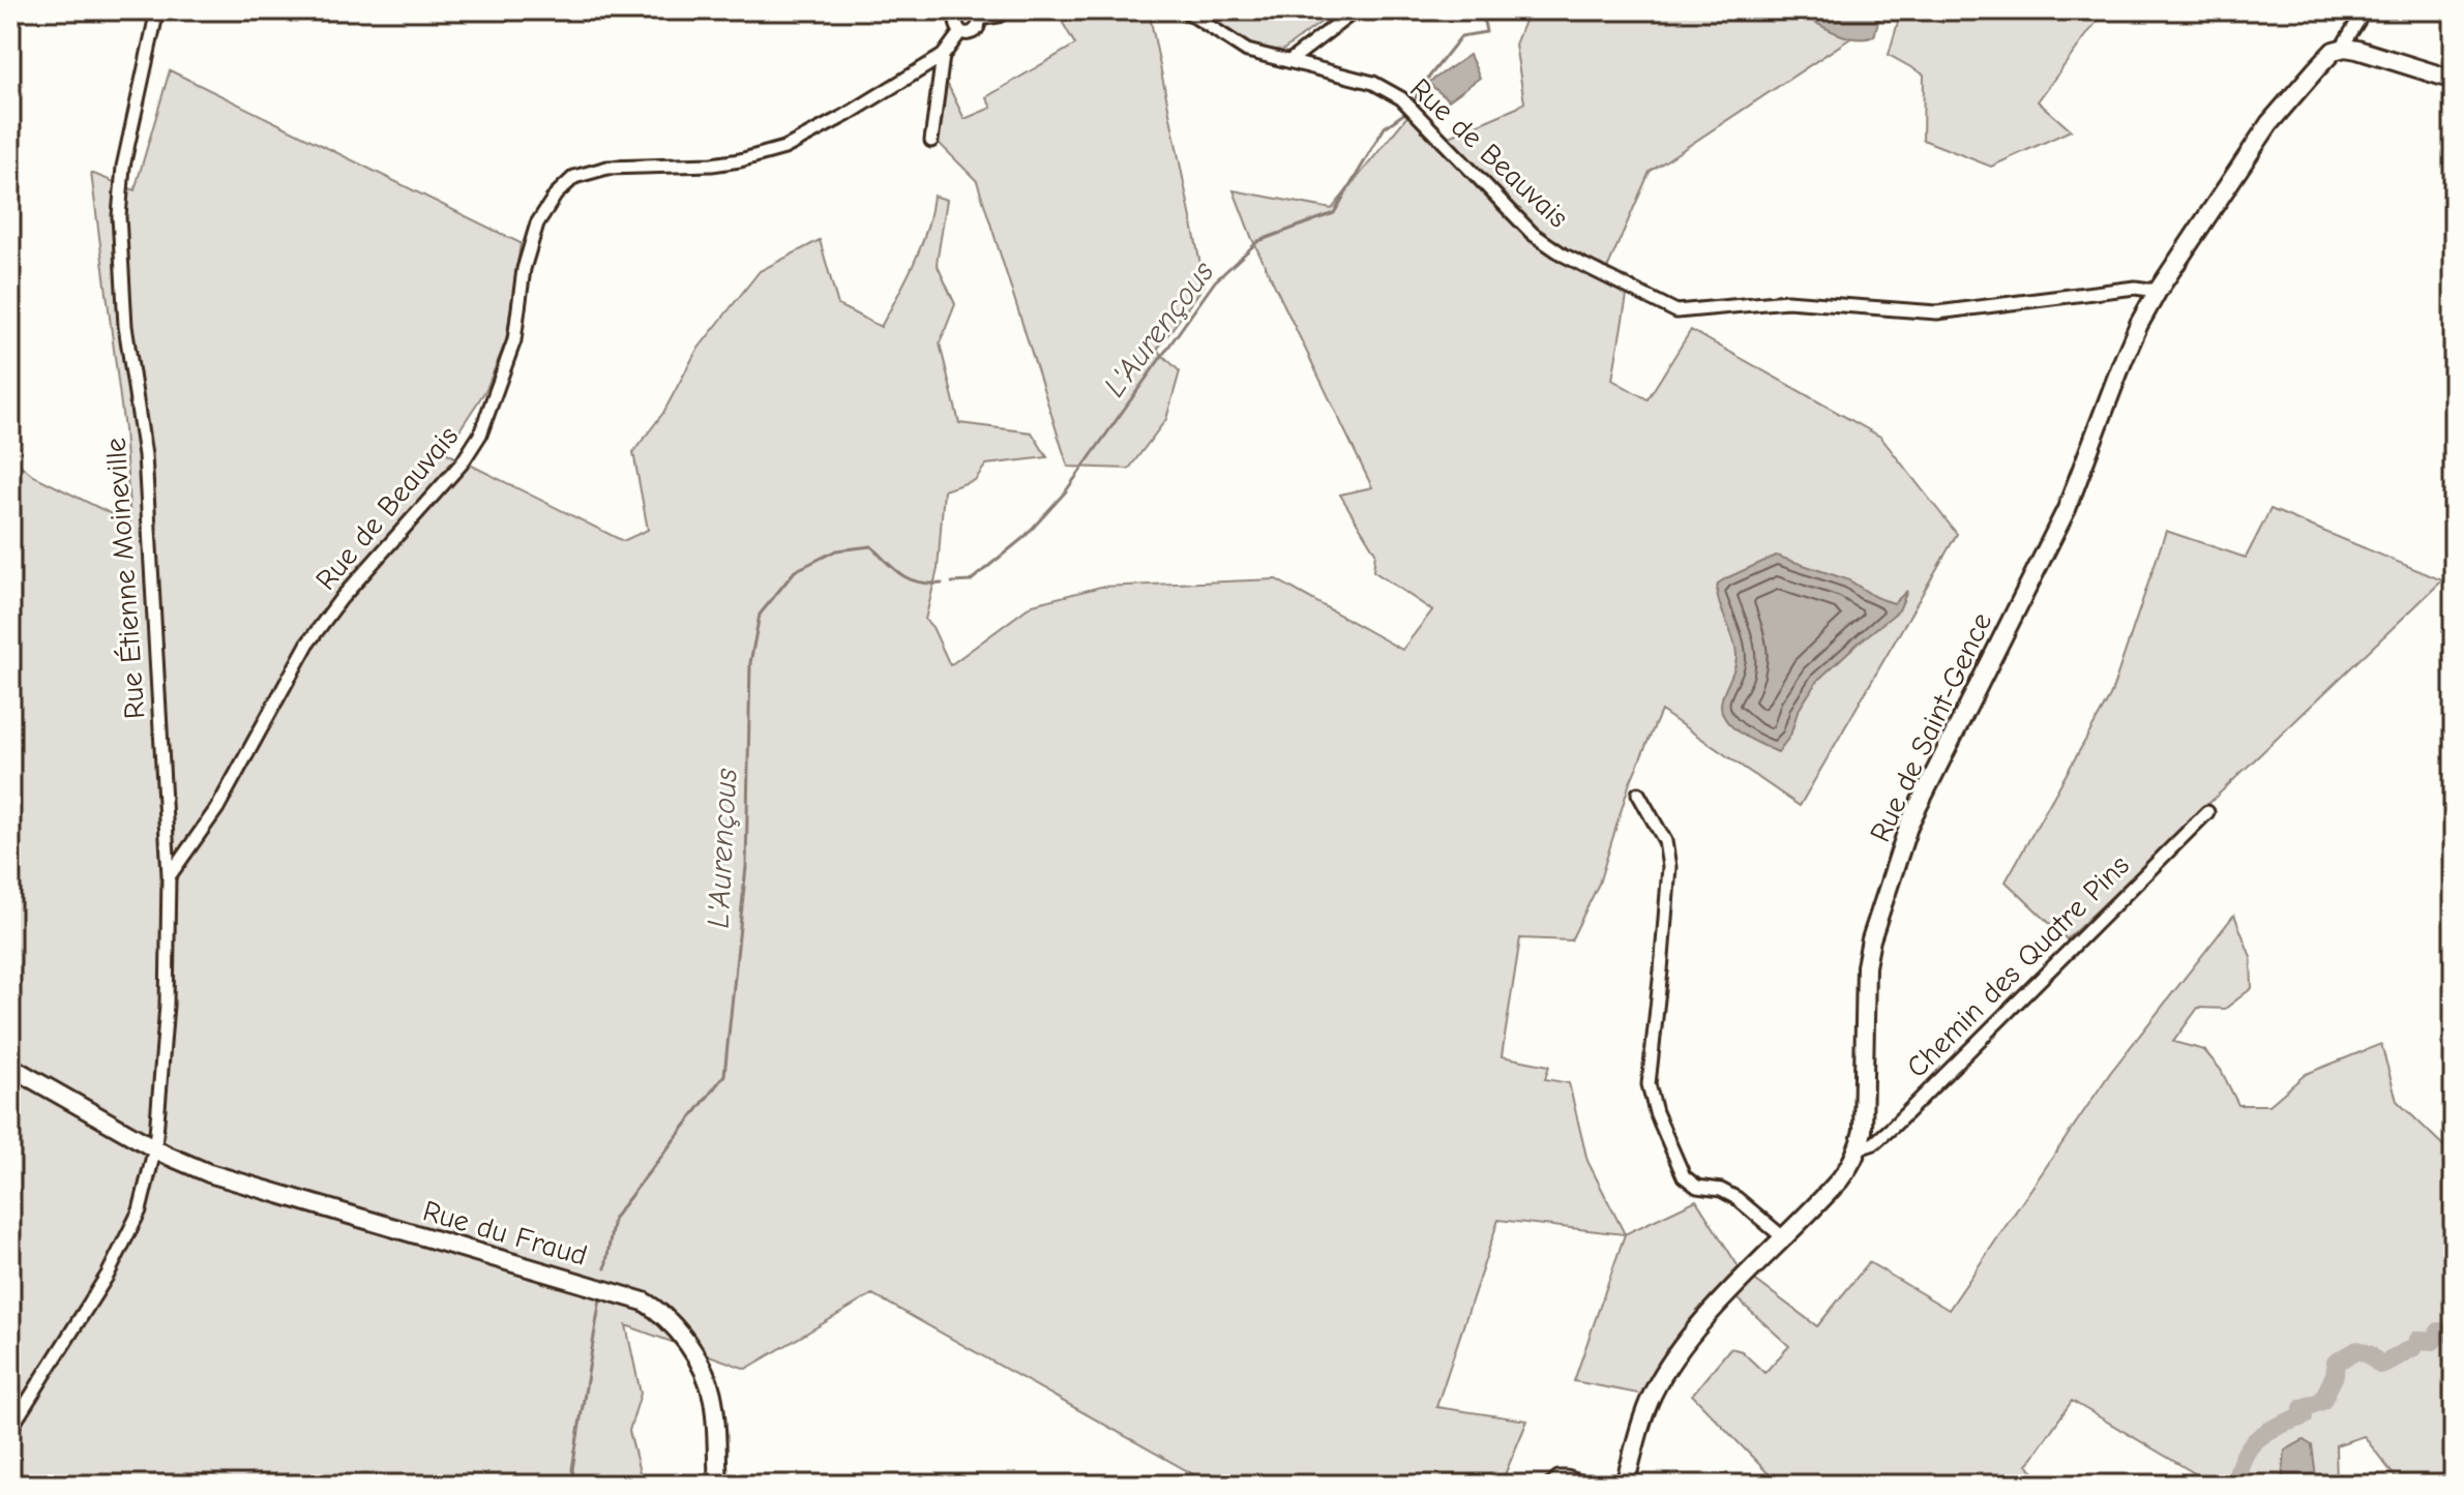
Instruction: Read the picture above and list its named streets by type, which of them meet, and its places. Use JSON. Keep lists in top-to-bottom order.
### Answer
{
  "streets": {
    "street": [
      "Rue de Beauvais",
      "Rue Étienne Moineville",
      "Rue de Saint-Gence",
      "Chemin des Quatre Pins",
      "Rue du Fraud"
    ]
  },
  "crossings": [
    ["Rue de Beauvais", "Rue Étienne Moineville"],
    ["Rue de Beauvais", "Rue de Saint-Gence"],
    ["Rue Étienne Moineville", "Rue du Fraud"],
    ["Rue de Saint-Gence", "Chemin des Quatre Pins"]
  ],
  "water": ["L'Aurençous"]
}
